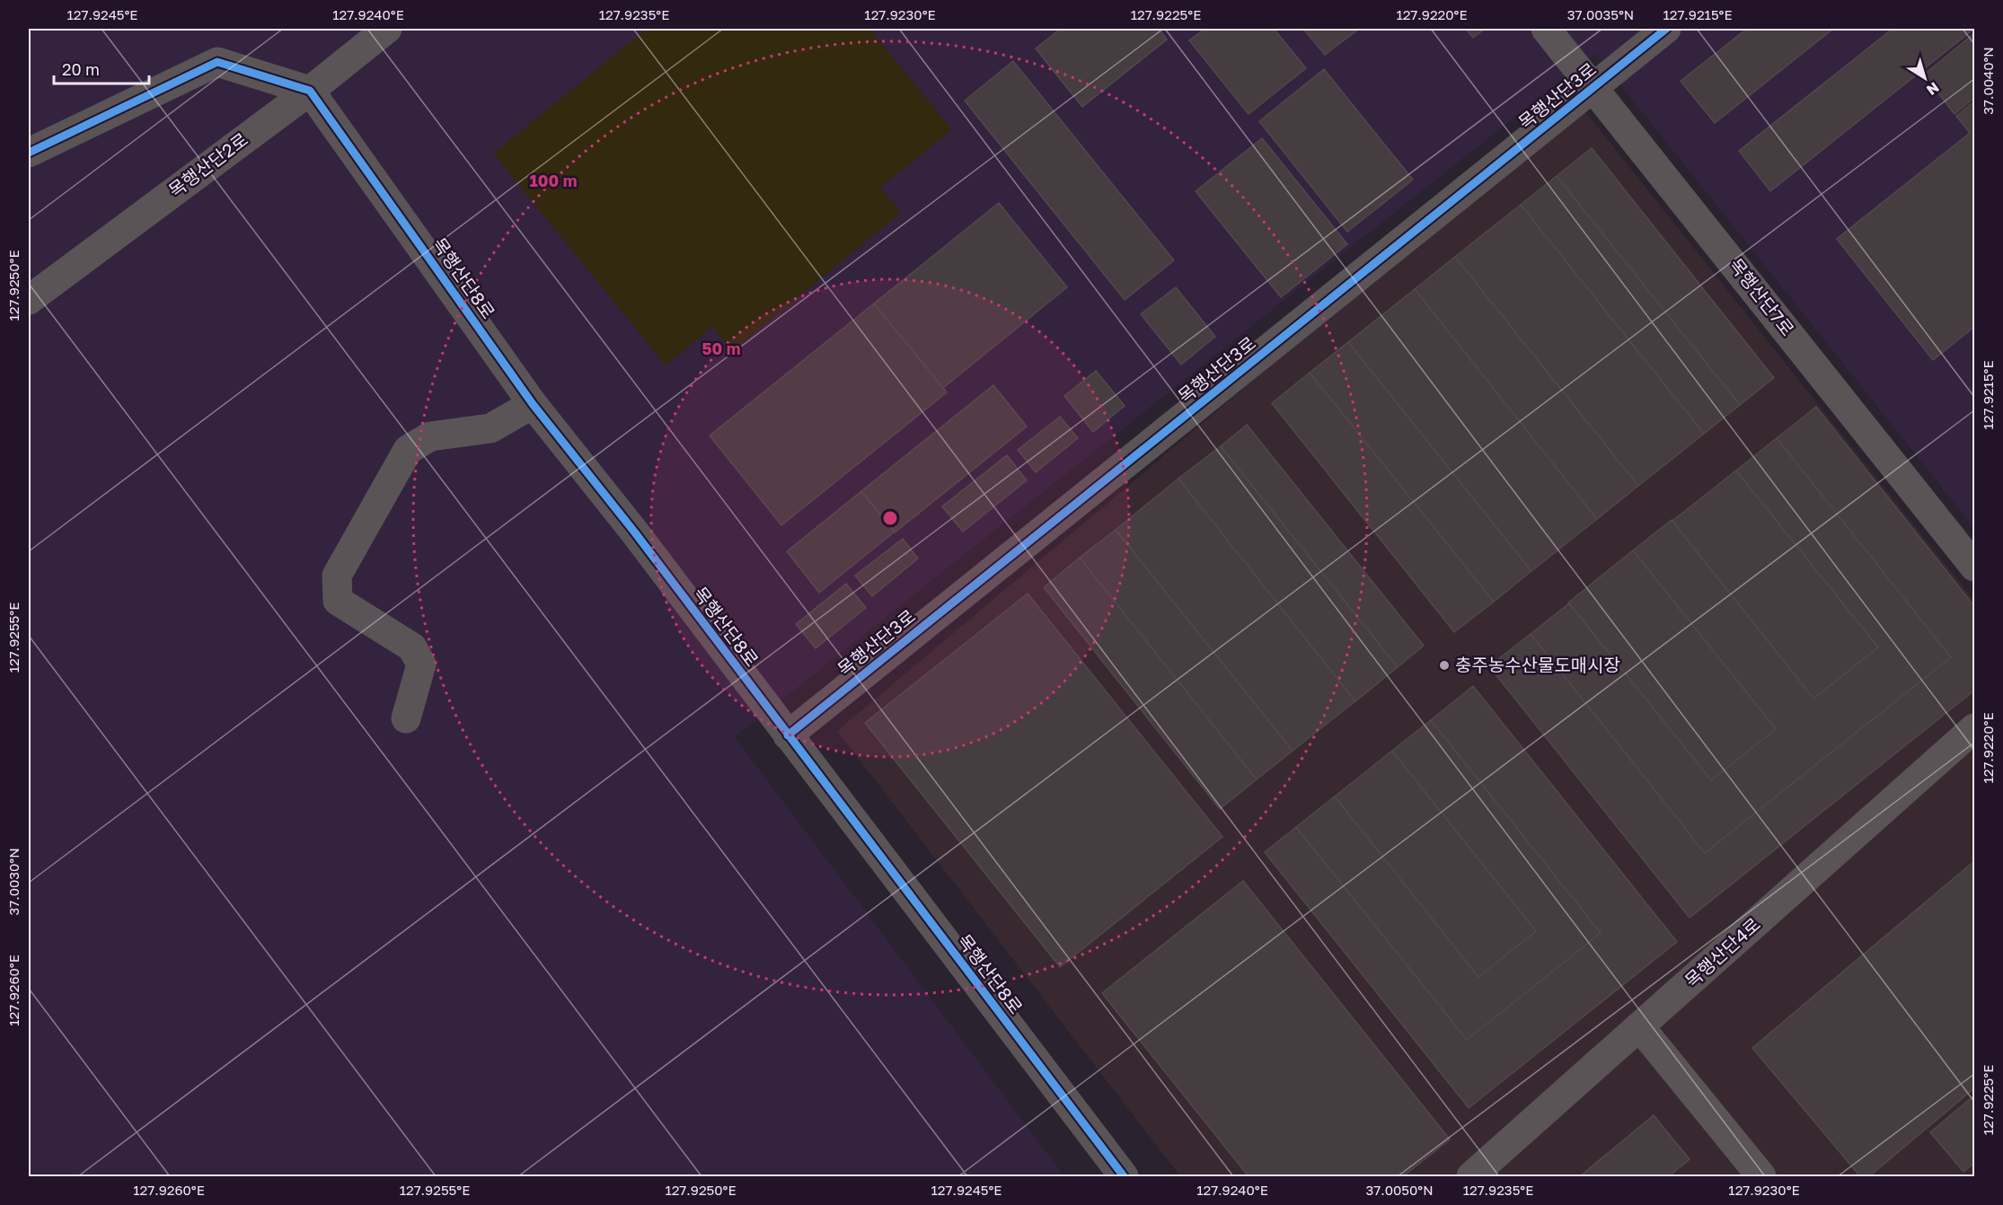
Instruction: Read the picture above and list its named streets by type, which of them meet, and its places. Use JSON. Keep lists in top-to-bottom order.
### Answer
{
  "streets": {
    "street": [
      "목행산단3로",
      "목행산단2로",
      "목행산단8로",
      "목행산단7로",
      "목행산단4로"
    ]
  },
  "crossings": [
    ["목행산단3로", "목행산단8로"],
    ["목행산단3로", "목행산단7로"],
    ["목행산단2로", "목행산단8로"]
  ],
  "places": ["충주농수산물도매시장"],
  "scale_bar": "20 m",
  "north": "bottom right",
  "coordinates": [
    "127.9245°E",
    "127.9240°E",
    "127.9235°E",
    "127.9230°E",
    "127.9225°E",
    "127.9220°E",
    "37.0035°N",
    "127.9215°E",
    "37.0040°N",
    "127.9250°E",
    "127.9255°E",
    "37.0030°N",
    "127.9260°E",
    "37.0050°N"
  ],
  "rings": ["100 m", "50 m"]
}
